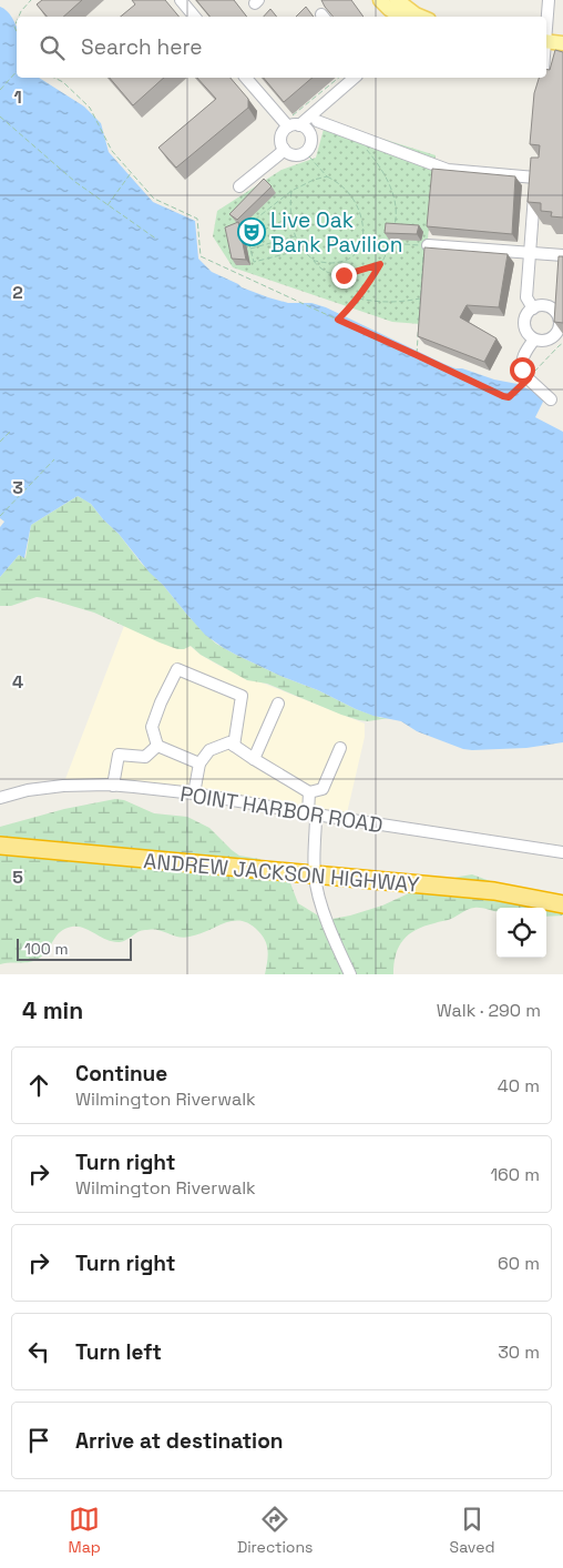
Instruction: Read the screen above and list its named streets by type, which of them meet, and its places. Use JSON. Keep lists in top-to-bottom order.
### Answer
{
  "streets": {
    "highway": ["ANDREW JACKSON HIGHWAY"],
    "street": ["POINT HARBOR ROAD"]
  },
  "places": {
    "theatre": ["Live Oak Bank Pavilion"]
  },
  "scale_bar": "100 m",
  "page": {
    "search": "Search here",
    "scale": "100 m",
    "heading": ["4 min", "Walk · 290 m"],
    "list": [
      ["Continue", "Wilmington Riverwalk", "40 m"],
      ["Turn right", "Wilmington Riverwalk", "160 m"],
      ["Turn right", "60 m"],
      ["Turn left", "30 m"],
      "Arrive at destination"
    ],
    "nav": ["Map", "Directions", "Saved"]
  },
  "grid": {
    "rows": [
      "1",
      "2",
      "3",
      "4",
      "5"
    ]
  }
}
